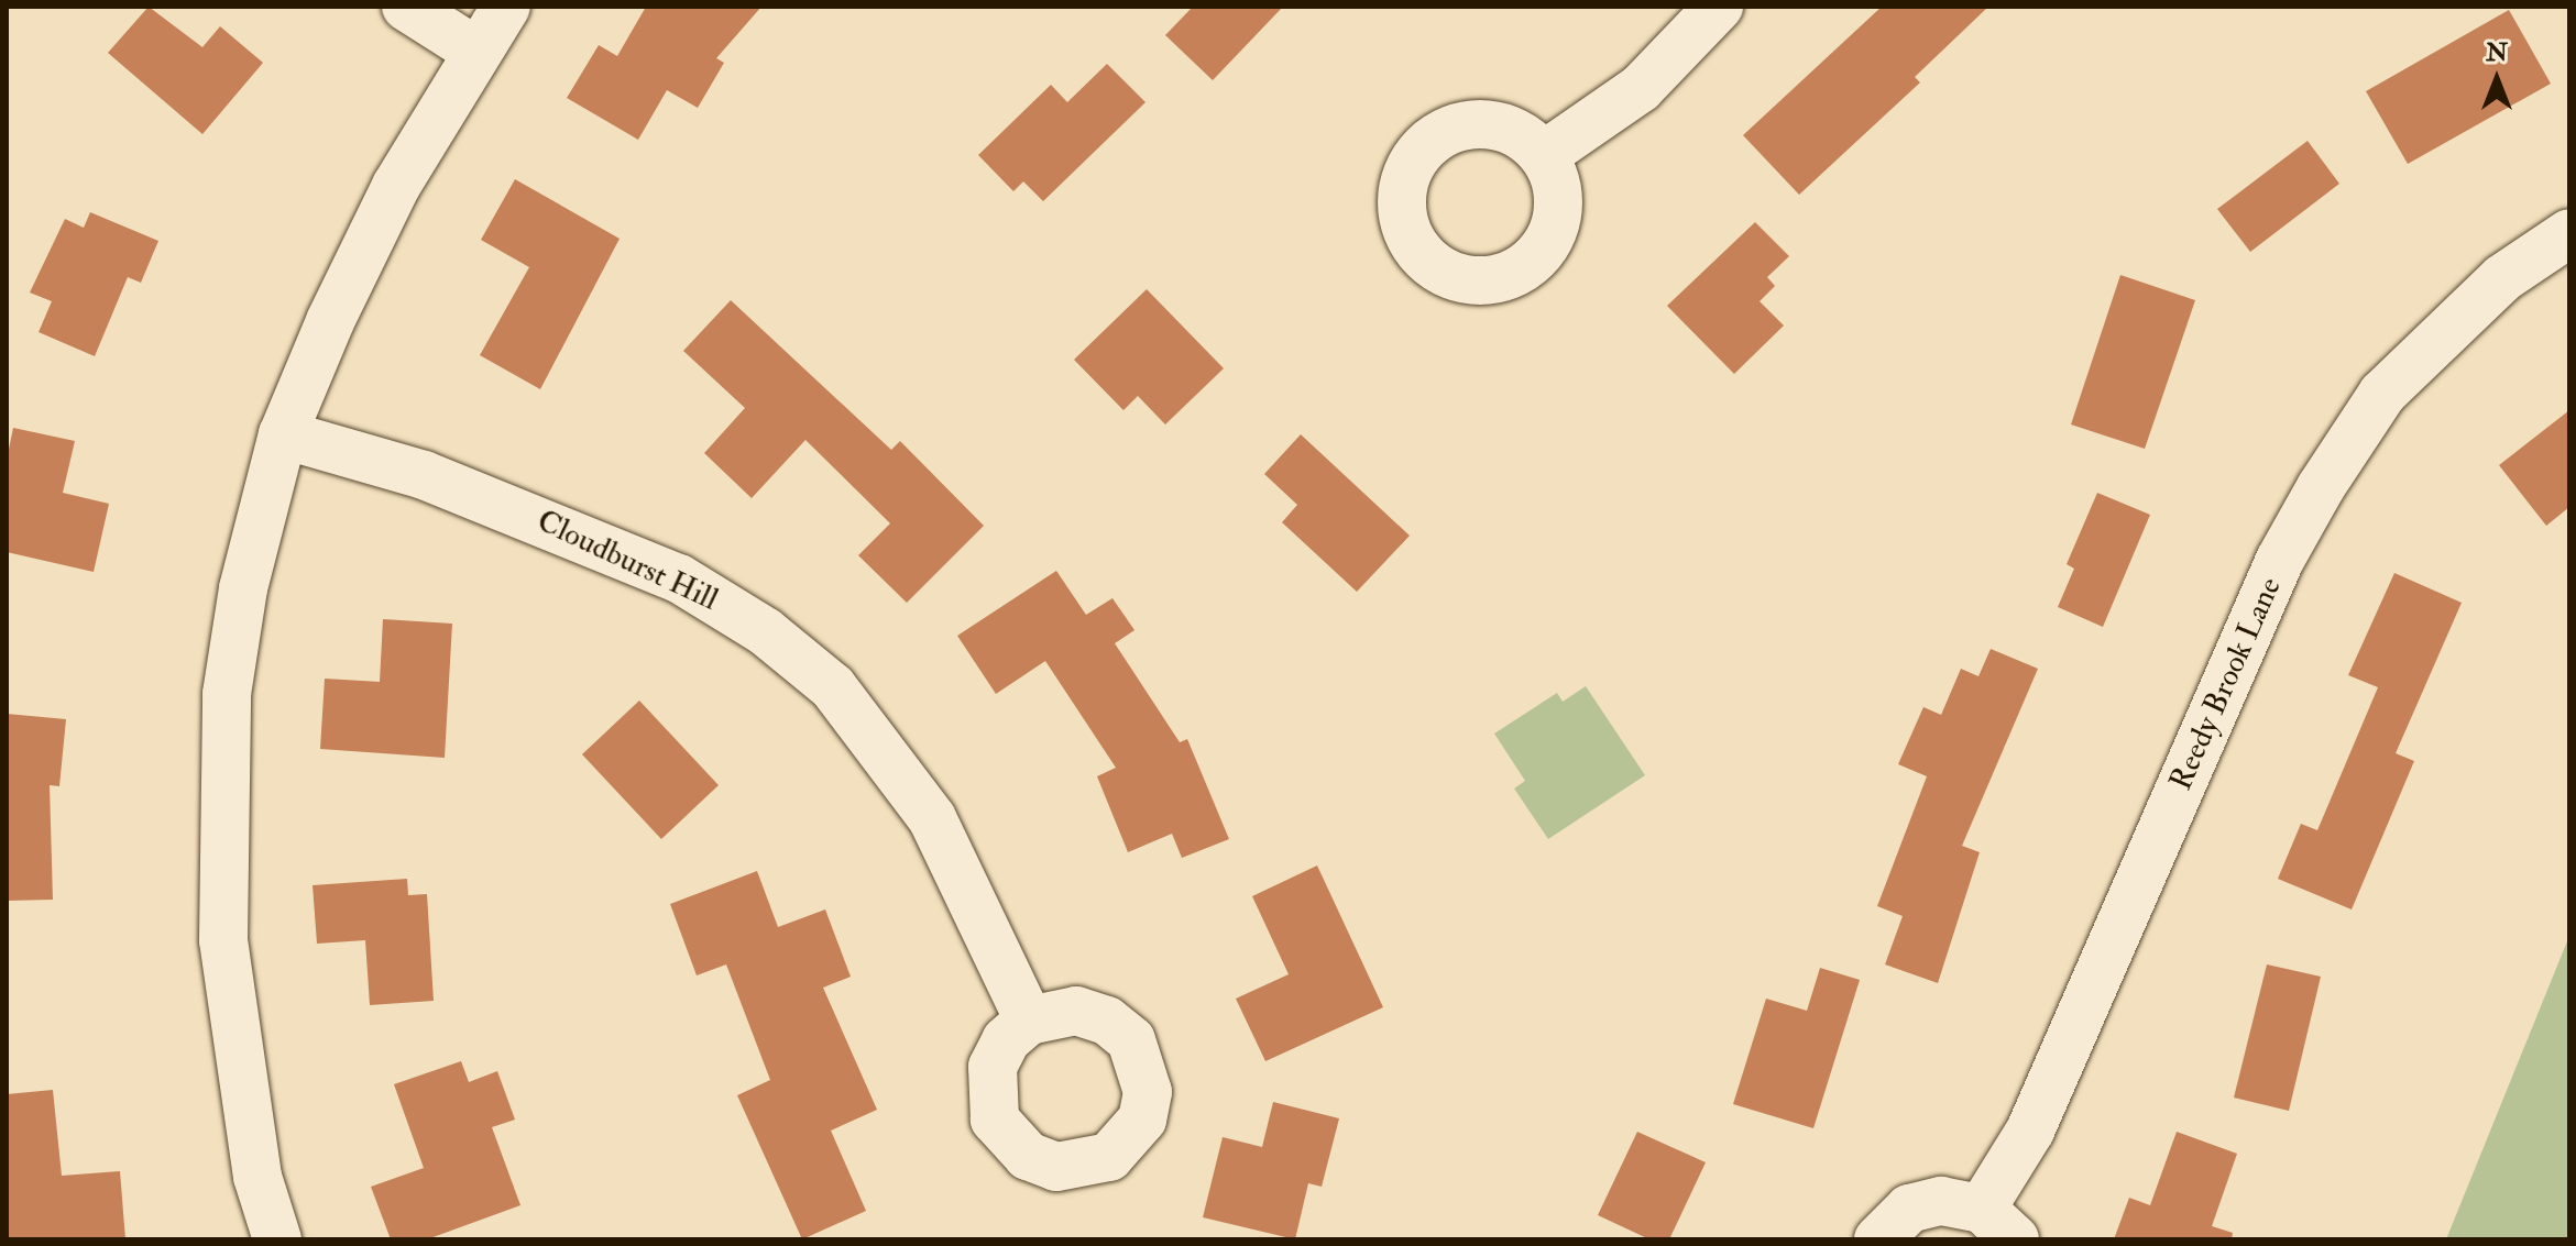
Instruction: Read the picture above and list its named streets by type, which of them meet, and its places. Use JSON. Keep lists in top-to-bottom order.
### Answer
{
  "streets": {
    "street": ["Cloudburst Hill", "Reedy Brook Lane"]
  },
  "north": "top"
}
